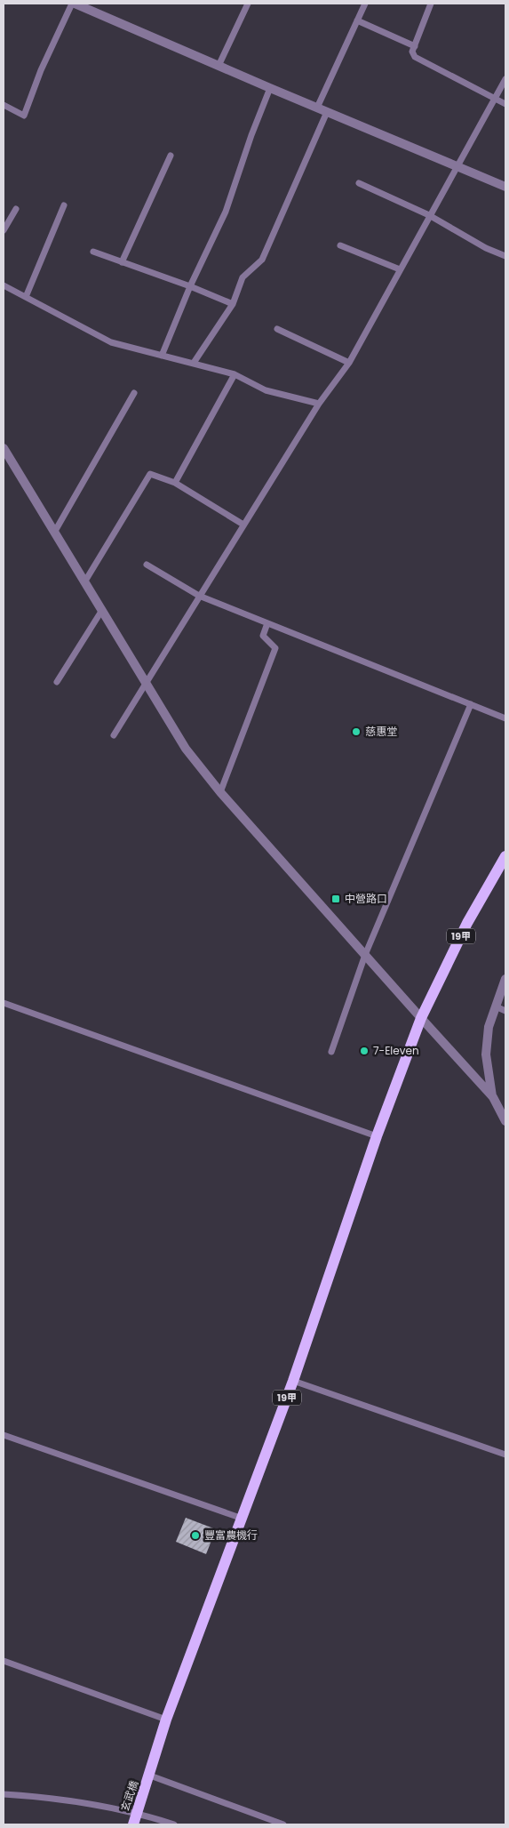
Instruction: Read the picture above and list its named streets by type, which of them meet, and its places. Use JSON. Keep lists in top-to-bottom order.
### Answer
{
  "streets": {
    "main road": ["19甲", "玄武橋"]
  },
  "crossings": [
    ["19甲", "玄武橋"]
  ],
  "places": {
    "other": ["慈惠堂", "7-Eleven", "豐富農機行"],
    "transit": ["中營路口"]
  }
}
